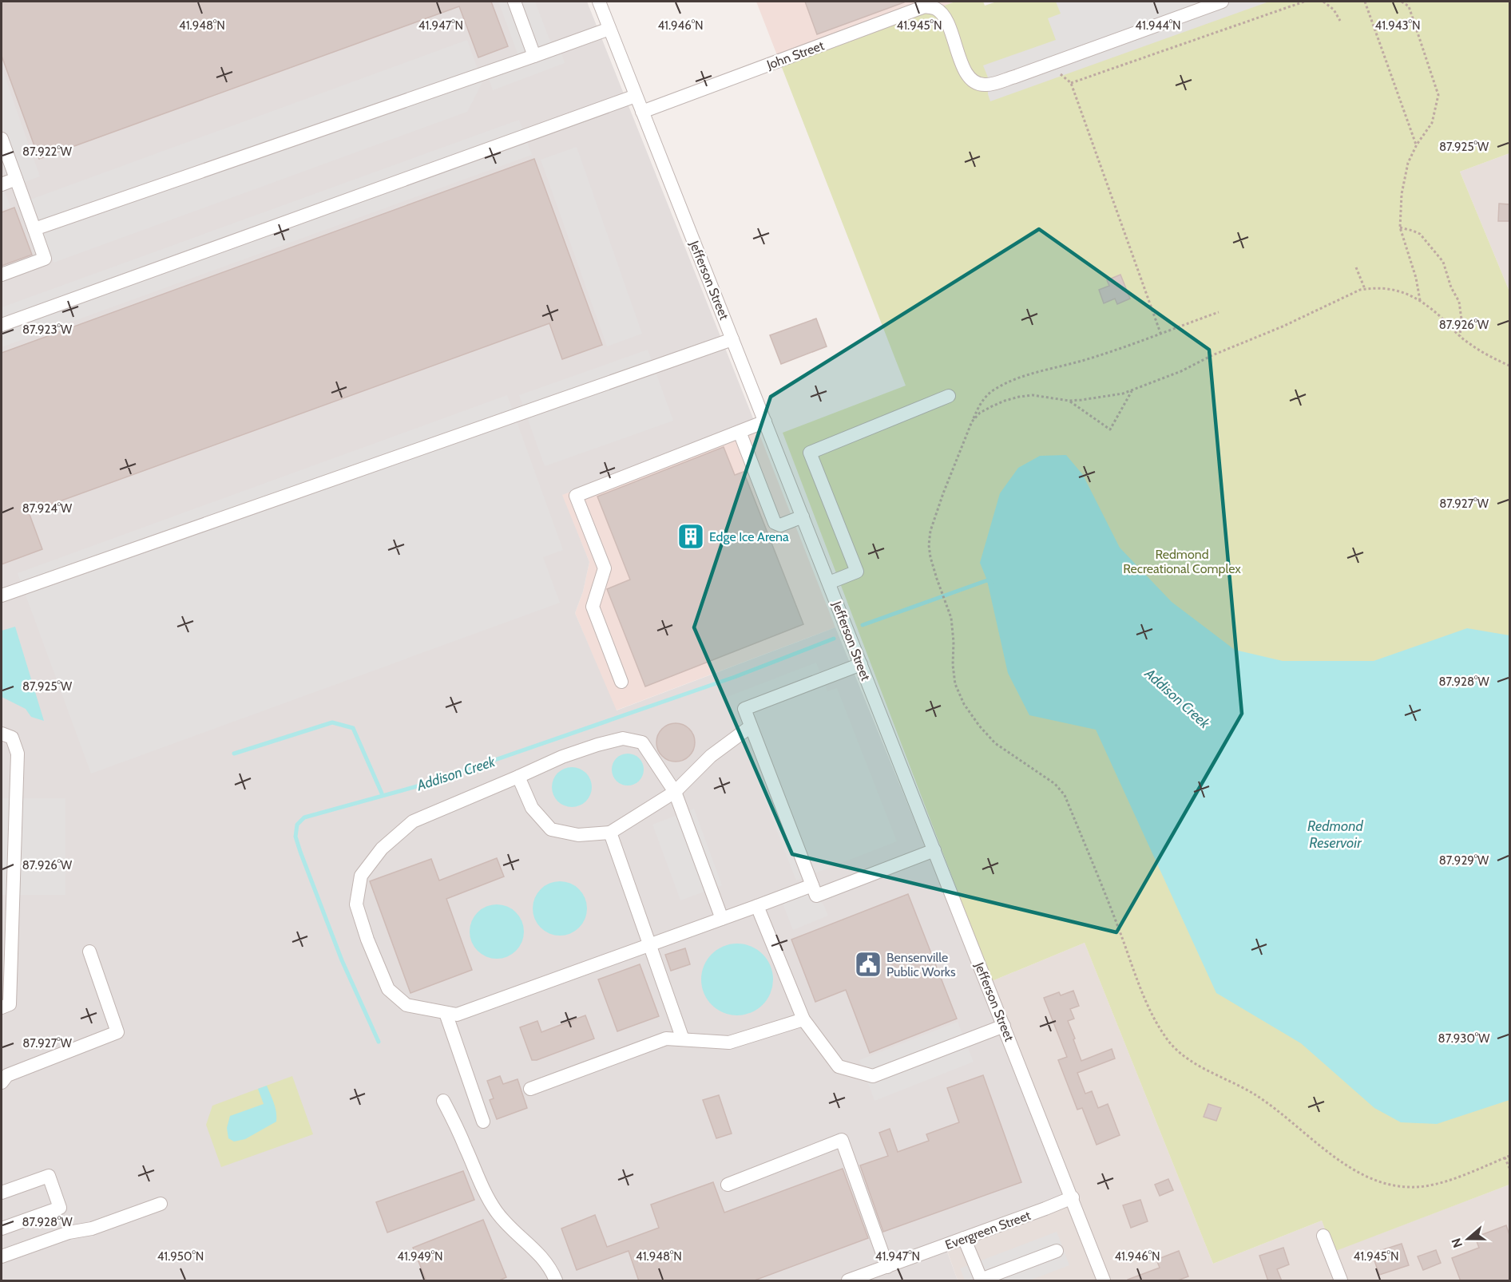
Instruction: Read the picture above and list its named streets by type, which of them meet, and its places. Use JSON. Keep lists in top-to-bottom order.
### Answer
{
  "streets": {
    "street": ["John Street", "Jefferson Street", "Evergreen Street"]
  },
  "crossings": [
    ["John Street", "Jefferson Street"],
    ["Jefferson Street", "Evergreen Street"]
  ],
  "water": ["Addison Creek", "Redmond Reservoir"],
  "parks": ["Redmond Recreational Complex"],
  "places": {
    "building": ["Edge Ice Arena"],
    "public building": ["Bensenville Public Works"]
  },
  "north": "left",
  "coordinates": [
    "41.948°N",
    "41.947°N",
    "41.946°N",
    "41.945°N",
    "41.944°N",
    "41.943°N",
    "87.925°W",
    "87.922°W",
    "87.926°W",
    "87.923°W",
    "87.927°W",
    "87.924°W",
    "87.928°W",
    "87.929°W",
    "87.930°W",
    "41.950°N",
    "41.949°N"
  ]
}
